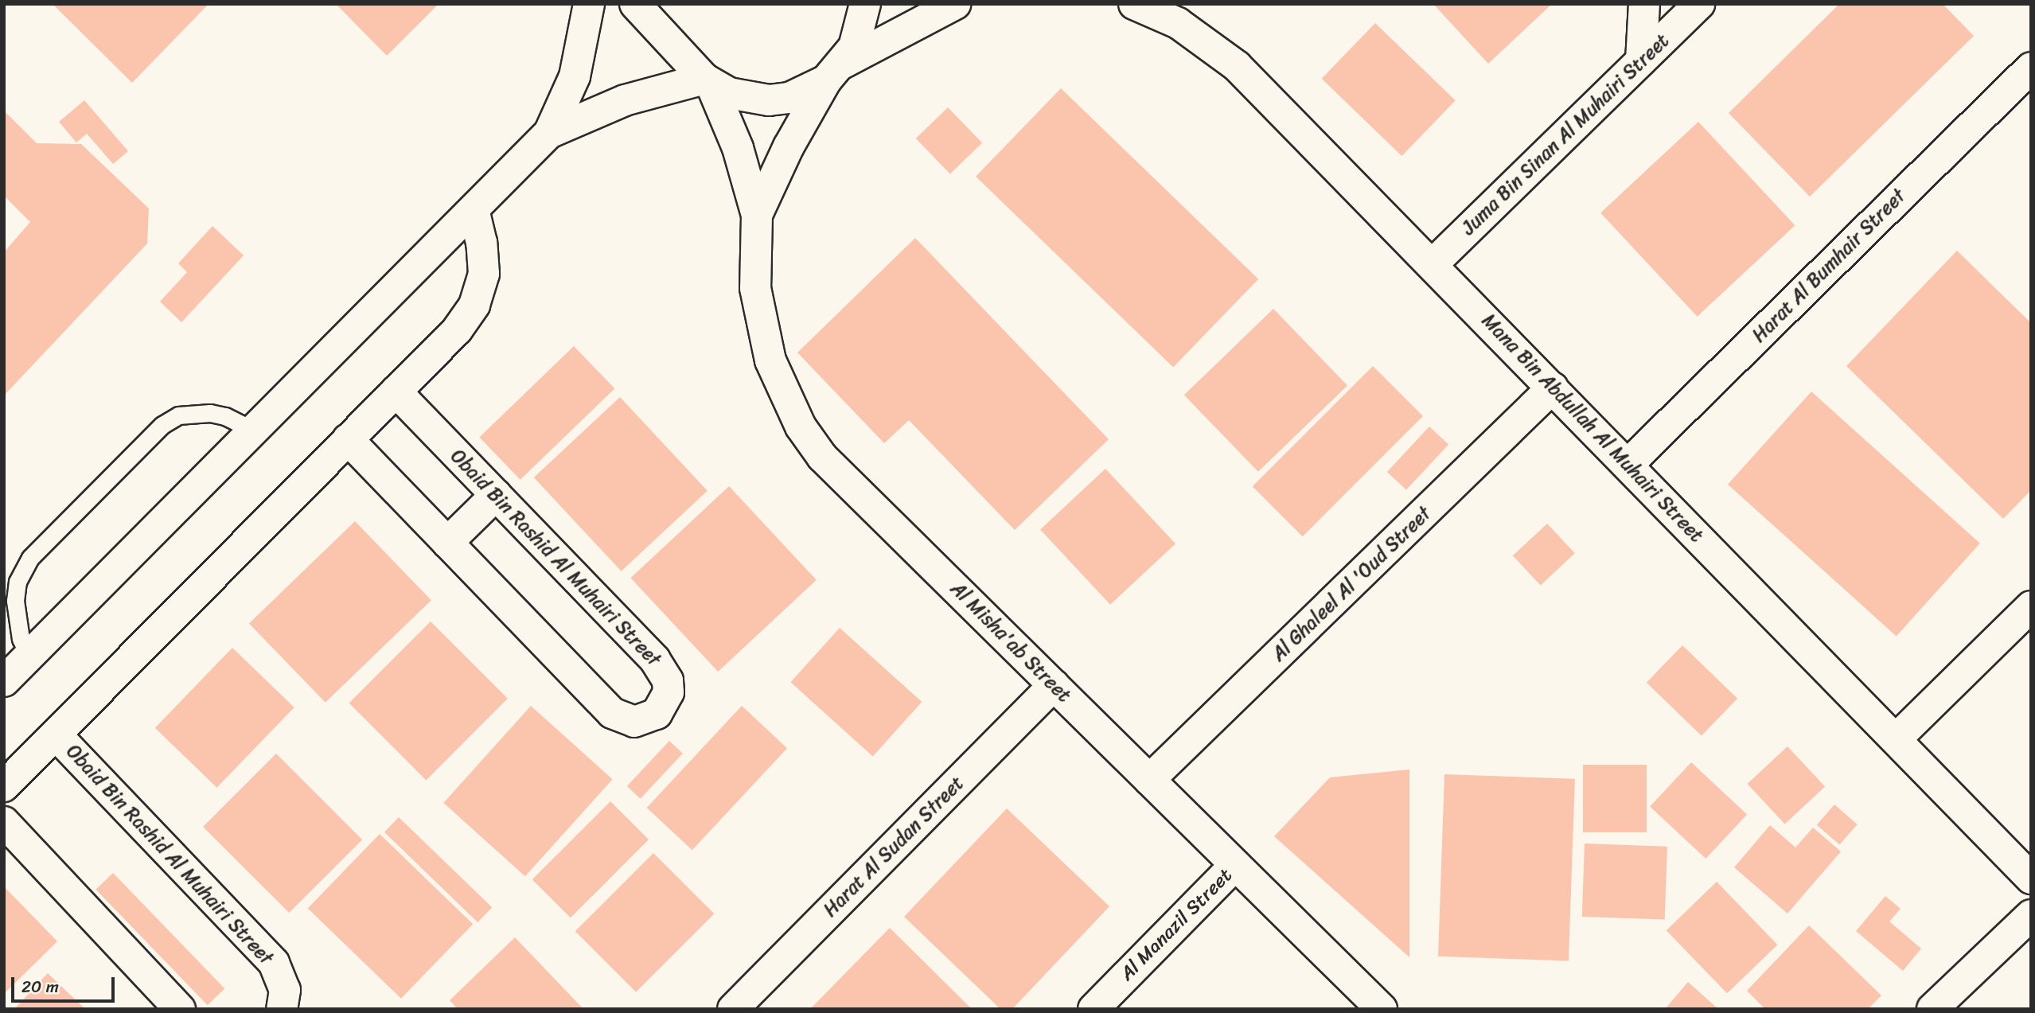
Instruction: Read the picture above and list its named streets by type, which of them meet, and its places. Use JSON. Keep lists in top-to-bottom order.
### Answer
{
  "streets": {
    "street": [
      "Juma Bin Sinan Al Muhairi Street",
      "Harat Al Bumhair Street",
      "Mana Bin Abdullah Al Muhairi Street",
      "Obaid Bin Rashid Al Muhairi Street",
      "Al Ghaleel Al 'Oud Street",
      "Al Misha'ab Street",
      "Harat Al Sudan Street",
      "Al Manazil Street"
    ]
  },
  "crossings": [
    ["Juma Bin Sinan Al Muhairi Street", "Mana Bin Abdullah Al Muhairi Street"],
    ["Harat Al Bumhair Street", "Mana Bin Abdullah Al Muhairi Street"],
    ["Mana Bin Abdullah Al Muhairi Street", "Al Ghaleel Al 'Oud Street"],
    ["Al Ghaleel Al 'Oud Street", "Al Misha'ab Street"],
    ["Al Misha'ab Street", "Harat Al Sudan Street"],
    ["Al Misha'ab Street", "Al Manazil Street"]
  ],
  "scale_bar": "20 m"
}
